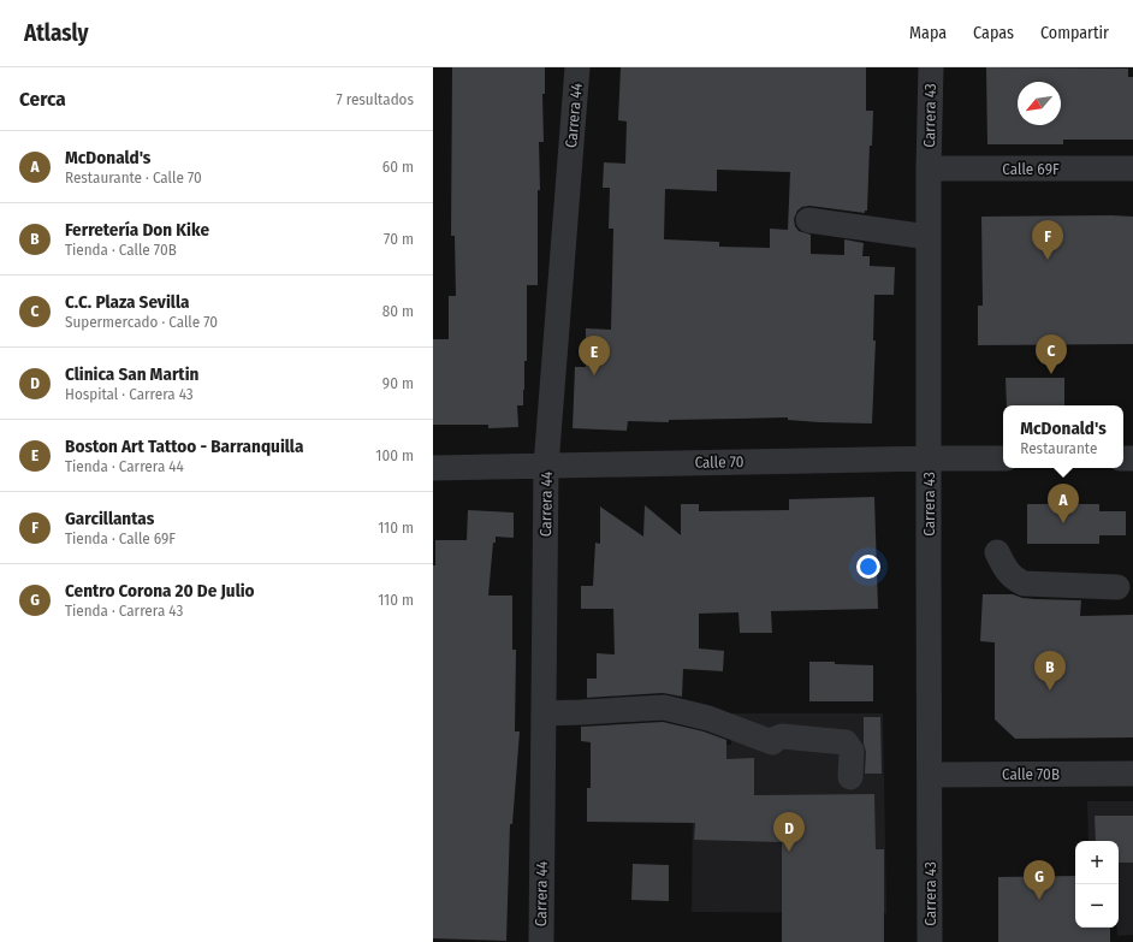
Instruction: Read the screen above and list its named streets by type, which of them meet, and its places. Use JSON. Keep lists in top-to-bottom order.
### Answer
{
  "streets": {
    "street": [
      "Carrera 44",
      "Carrera 43",
      "Calle 69F",
      "Calle 70",
      "Calle 70B"
    ]
  },
  "crossings": [
    ["Carrera 44", "Calle 70"],
    ["Carrera 43", "Calle 69F"],
    ["Carrera 43", "Calle 70"],
    ["Carrera 43", "Calle 70B"]
  ],
  "north": "bottom left",
  "page": {
    "header": "Atlasly",
    "nav": ["Mapa", "Capas", "Compartir"],
    "heading": ["Cerca", "7 resultados"],
    "list": [
      {
        "mark": "A",
        "name": "McDonald's",
        "note": "Restaurante · Calle 70",
        "value": "60 m"
      },
      {
        "mark": "B",
        "name": "Ferretería Don Kike",
        "note": "Tienda · Calle 70B",
        "value": "70 m"
      },
      {
        "mark": "C",
        "name": "C.C. Plaza Sevilla",
        "note": "Supermercado · Calle 70",
        "value": "80 m"
      },
      {
        "mark": "D",
        "name": "Clinica San Martin",
        "note": "Hospital · Carrera 43",
        "value": "90 m"
      },
      {
        "mark": "E",
        "name": "Boston Art Tattoo - Barranquilla",
        "note": "Tienda · Carrera 44",
        "value": "100 m"
      },
      {
        "mark": "F",
        "name": "Garcillantas",
        "note": "Tienda · Calle 69F",
        "value": "110 m"
      },
      {
        "mark": "G",
        "name": "Centro Corona 20 De Julio",
        "note": "Tienda · Carrera 43",
        "value": "110 m"
      }
    ],
    "pins": [
      "F",
      "C",
      "E",
      "A",
      "B",
      "D",
      "G"
    ],
    "popup": ["McDonald's", "Restaurante"],
    "map_buttons": ["+", "−"]
  }
}
